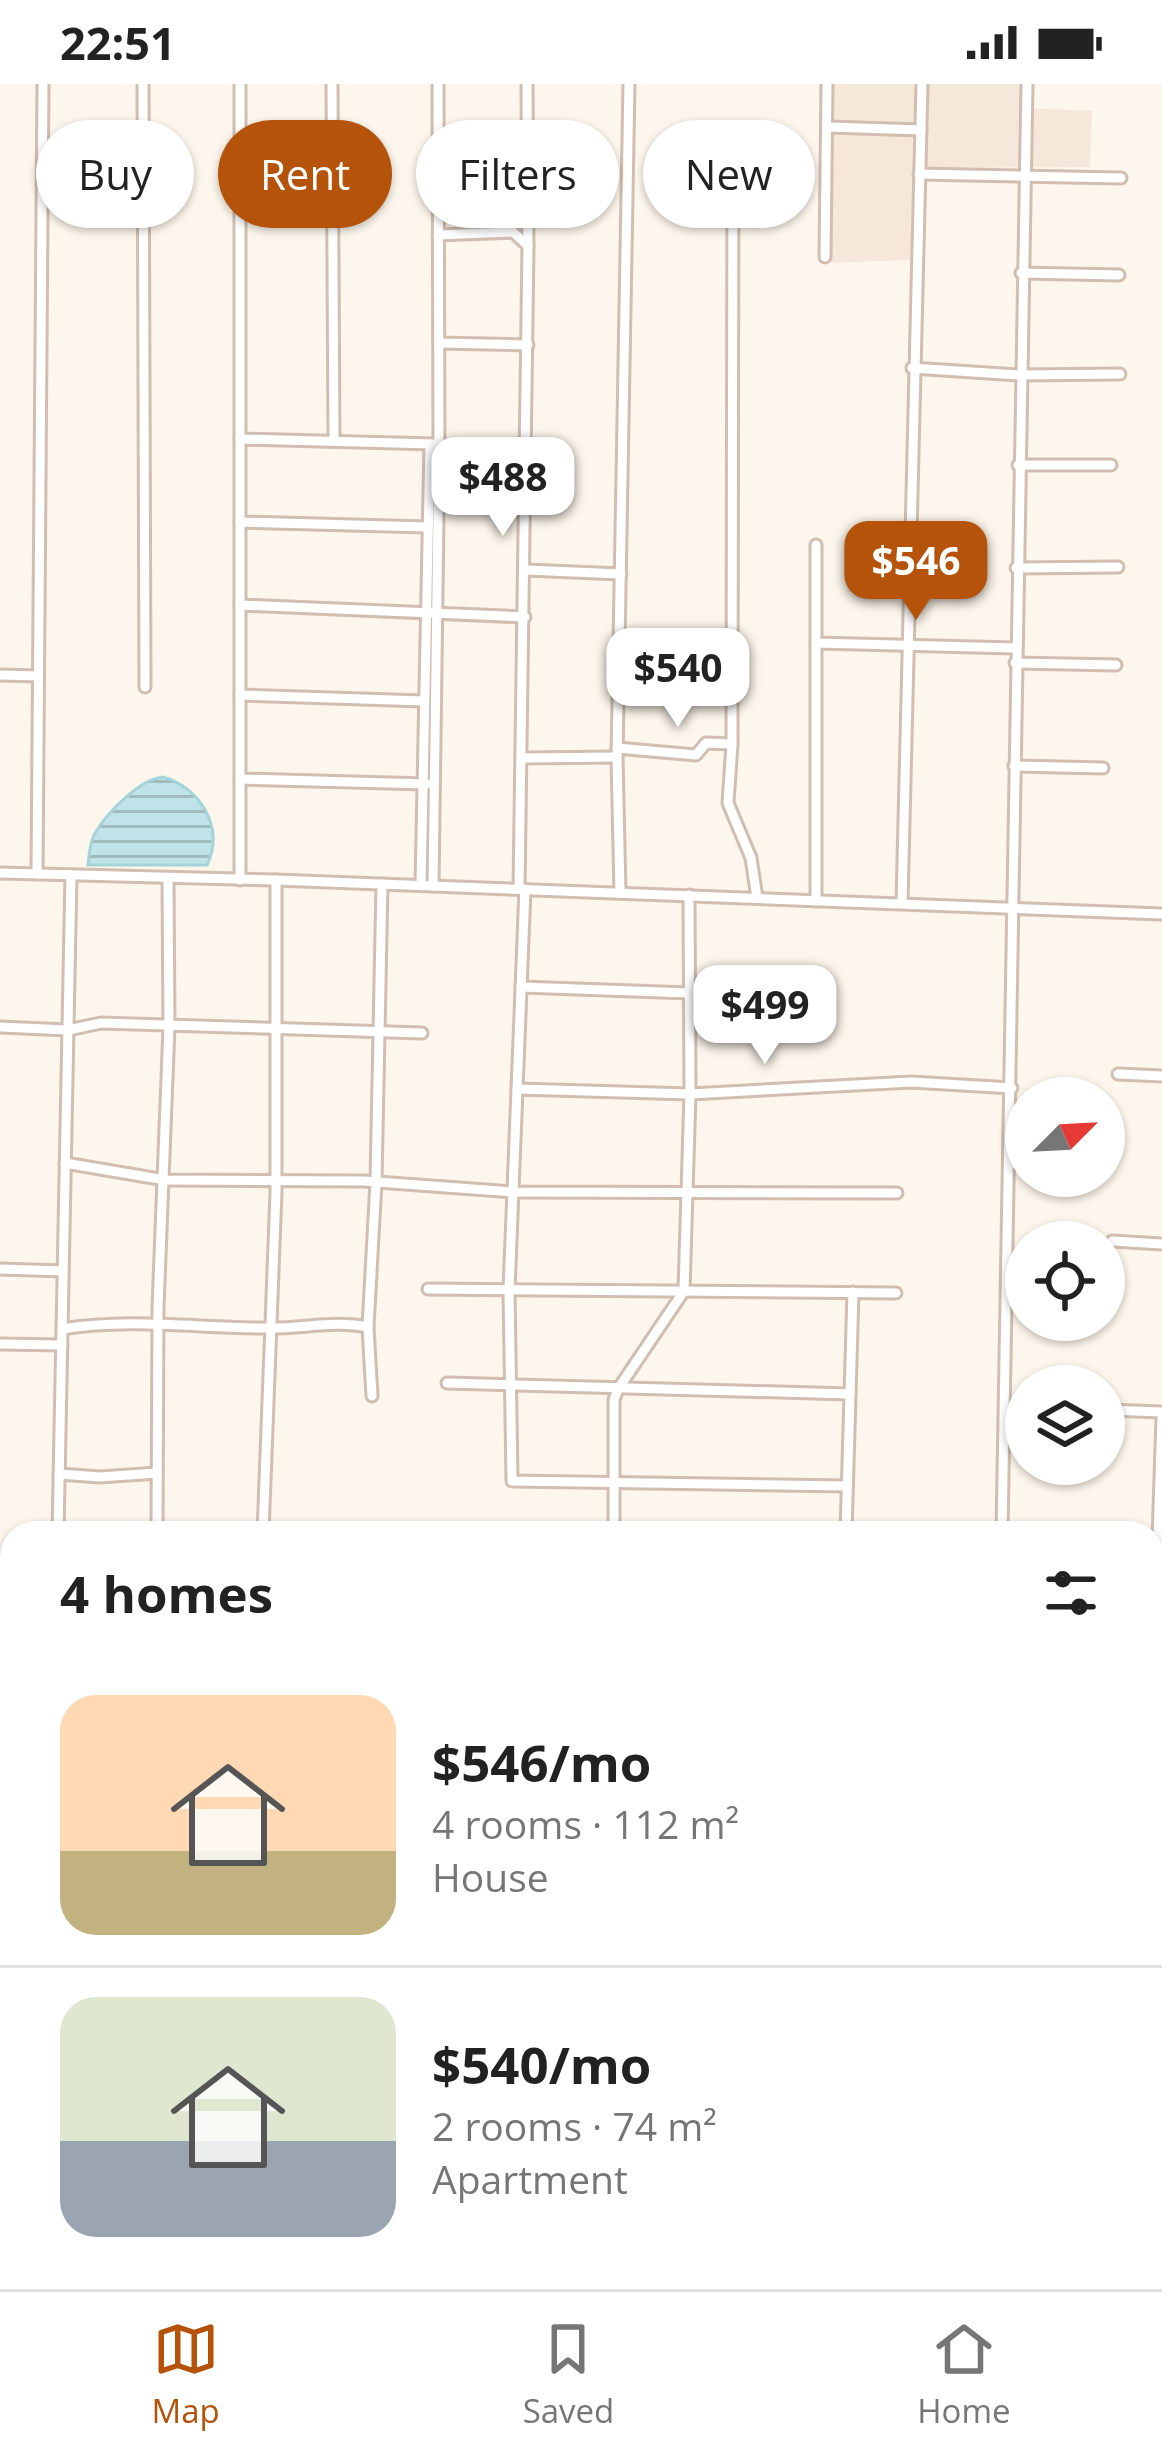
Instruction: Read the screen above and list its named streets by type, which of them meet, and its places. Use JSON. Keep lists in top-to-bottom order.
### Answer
{
  "north": "top right",
  "page": {
    "status": "22:51",
    "chip": [
      "Buy",
      "Rent",
      "Filters",
      "New"
    ],
    "price": [
      "$488",
      "$546",
      "$540",
      "$499"
    ],
    "heading": "4 homes",
    "list": [
      {
        "name": "$546/mo",
        "note": "4 rooms · 112 m² · House"
      },
      {
        "name": "$540/mo",
        "note": "2 rooms · 74 m² · Apartment"
      }
    ],
    "tabs": ["Map", "Saved", "Home"]
  }
}
